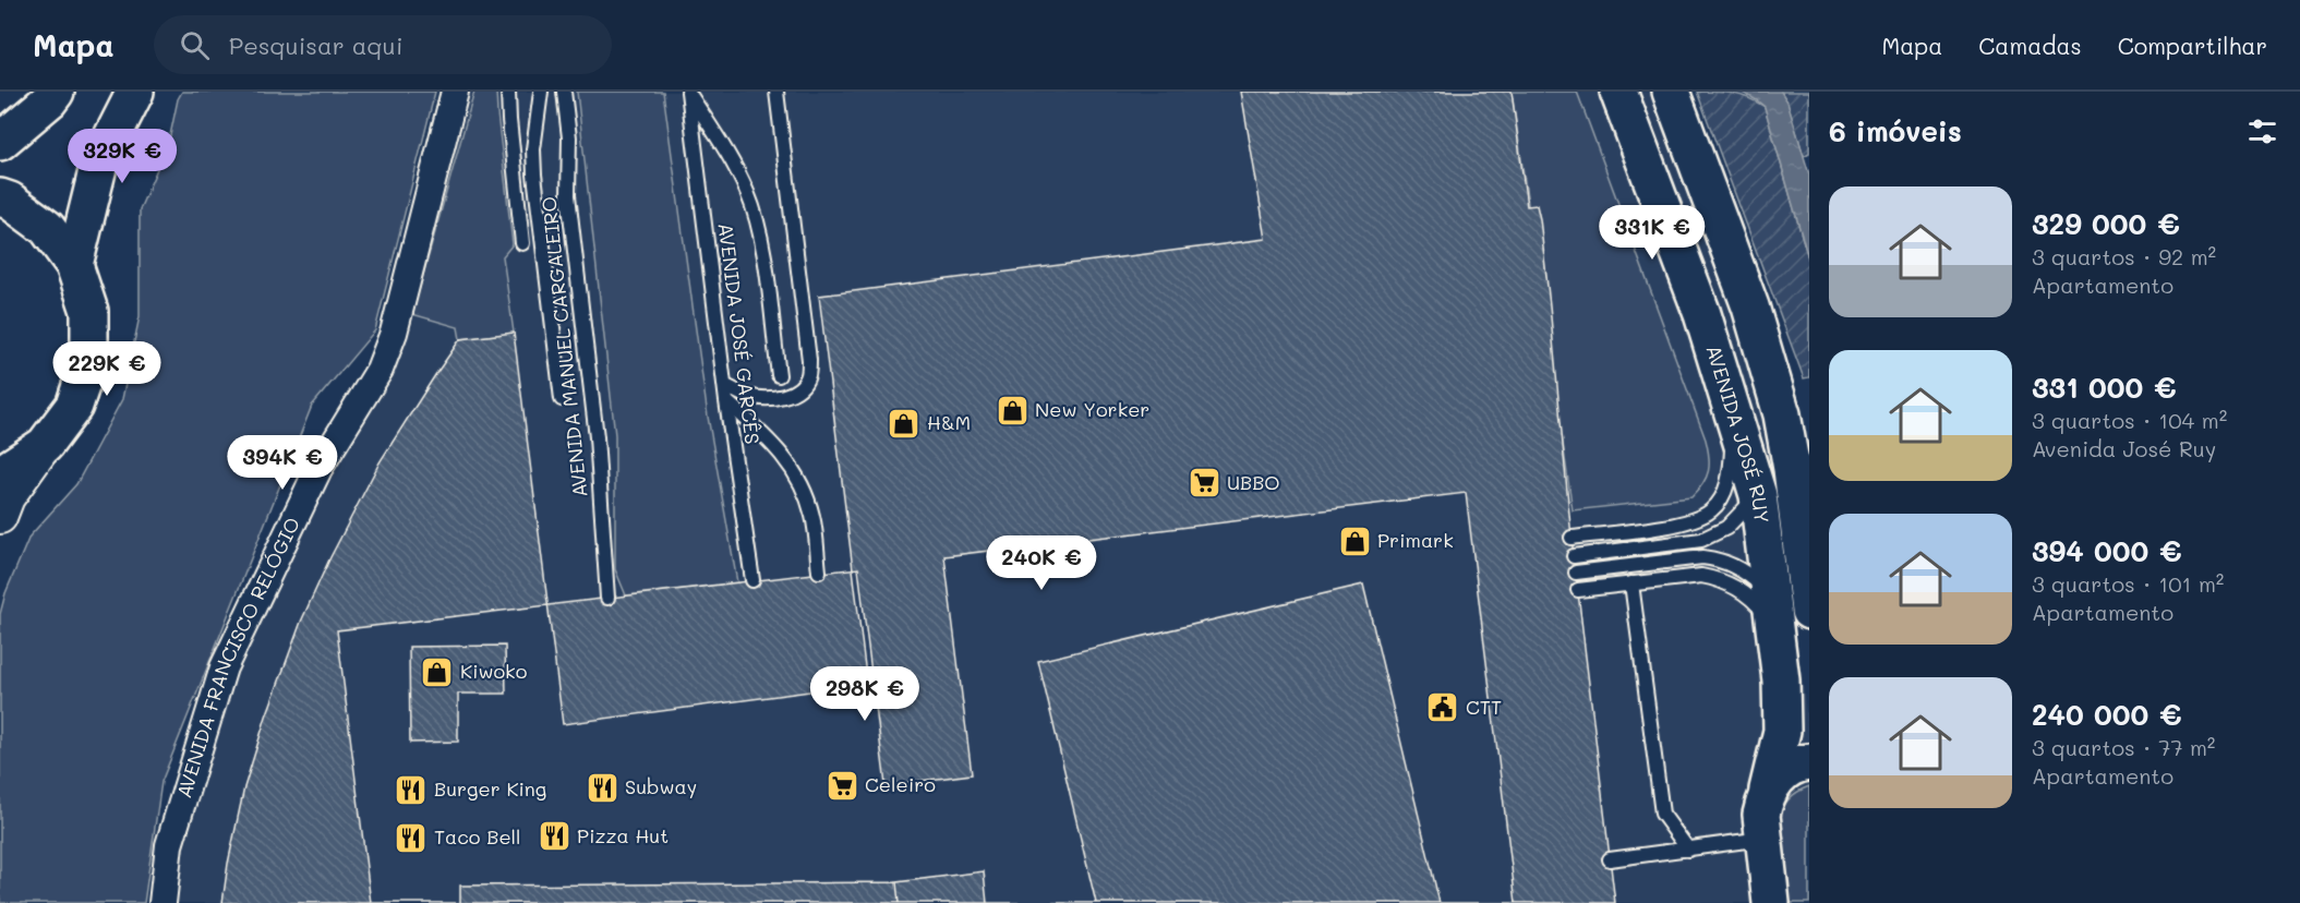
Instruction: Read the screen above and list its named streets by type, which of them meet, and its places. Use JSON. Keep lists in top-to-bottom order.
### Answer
{
  "streets": {
    "main road": ["AVENIDA JOSÉ RUY"],
    "street": ["AVENIDA FRANCISCO RELÓGIO"],
    "lane": ["AVENIDA JOSÉ GARCÊS", "AVENIDA MANUEL CARGALEIRO"]
  },
  "places": {
    "shop": [
      "New Yorker",
      "H&M",
      "Primark",
      "Kiwoko"
    ],
    "supermarket": ["UBBO", "Celeiro"],
    "public building": ["CTT"],
    "restaurant": [
      "Subway",
      "Burger King",
      "Pizza Hut",
      "Taco Bell"
    ]
  },
  "page": {
    "header": "Mapa",
    "search": "Pesquisar aqui",
    "nav": ["Mapa", "Camadas", "Compartilhar"],
    "heading": "6 imóveis",
    "price": [
      "329K €",
      "331K €",
      "229K €",
      "394K €",
      "240K €",
      "298K €"
    ],
    "list": [
      {
        "name": "329 000 €",
        "note": "3 quartos · 92 m² · Apartamento"
      },
      {
        "name": "331 000 €",
        "note": "3 quartos · 104 m² · Avenida José Ruy"
      },
      {
        "name": "394 000 €",
        "note": "3 quartos · 101 m² · Apartamento"
      },
      {
        "name": "240 000 €",
        "note": "3 quartos · 77 m² · Apartamento"
      }
    ]
  }
}
